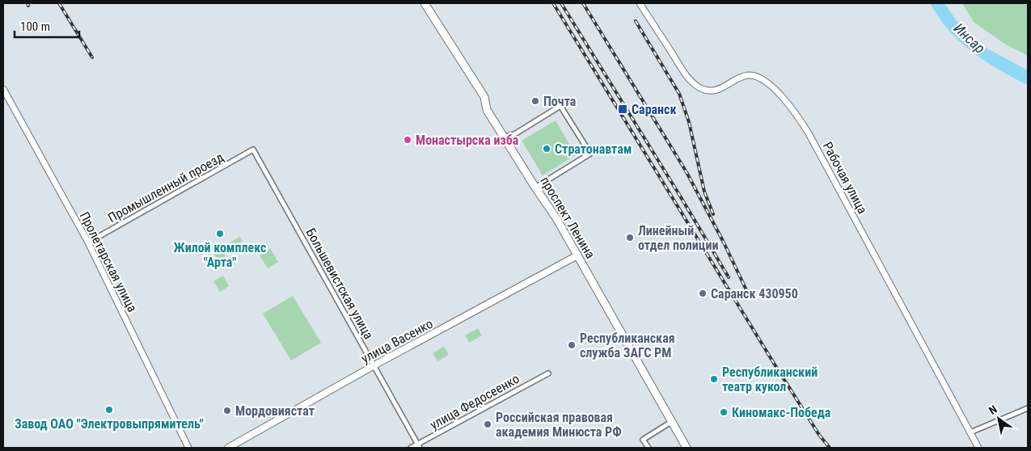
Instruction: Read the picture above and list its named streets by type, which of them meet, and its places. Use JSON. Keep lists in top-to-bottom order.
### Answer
{
  "streets": {
    "main road": ["проспект Ленина", "улица Васенко"],
    "street": [
      "Рабочая улица",
      "Промышленный проезд",
      "Пролетарская улица",
      "Большевистская улица",
      "улица Федосеенко"
    ]
  },
  "crossings": [
    ["Промышленный проезд", "Пролетарская улица"],
    ["Промышленный проезд", "Большевистская улица"],
    ["проспект Ленина", "улица Васенко"],
    ["Большевистская улица", "улица Васенко"],
    ["Большевистская улица", "улица Федосеенко"]
  ],
  "water": ["Инсар"],
  "places": {
    "other": [
      "Почта",
      "Монастырска изба",
      "Стратонавтам",
      "Жилой комплекс \"Арта\"",
      "Линейный отдел полиции",
      "Саранск 430950",
      "Республиканская служба ЗАГС РМ",
      "Республиканский театр кукол",
      "Завод ОАО \"Электровыпрямитель\"",
      "Мордовиястат",
      "Киномакс-Победа",
      "Российская правовая академия Минюста РФ"
    ],
    "transit": ["Саранск"]
  },
  "scale_bar": "100 m",
  "north": "top left"
}
